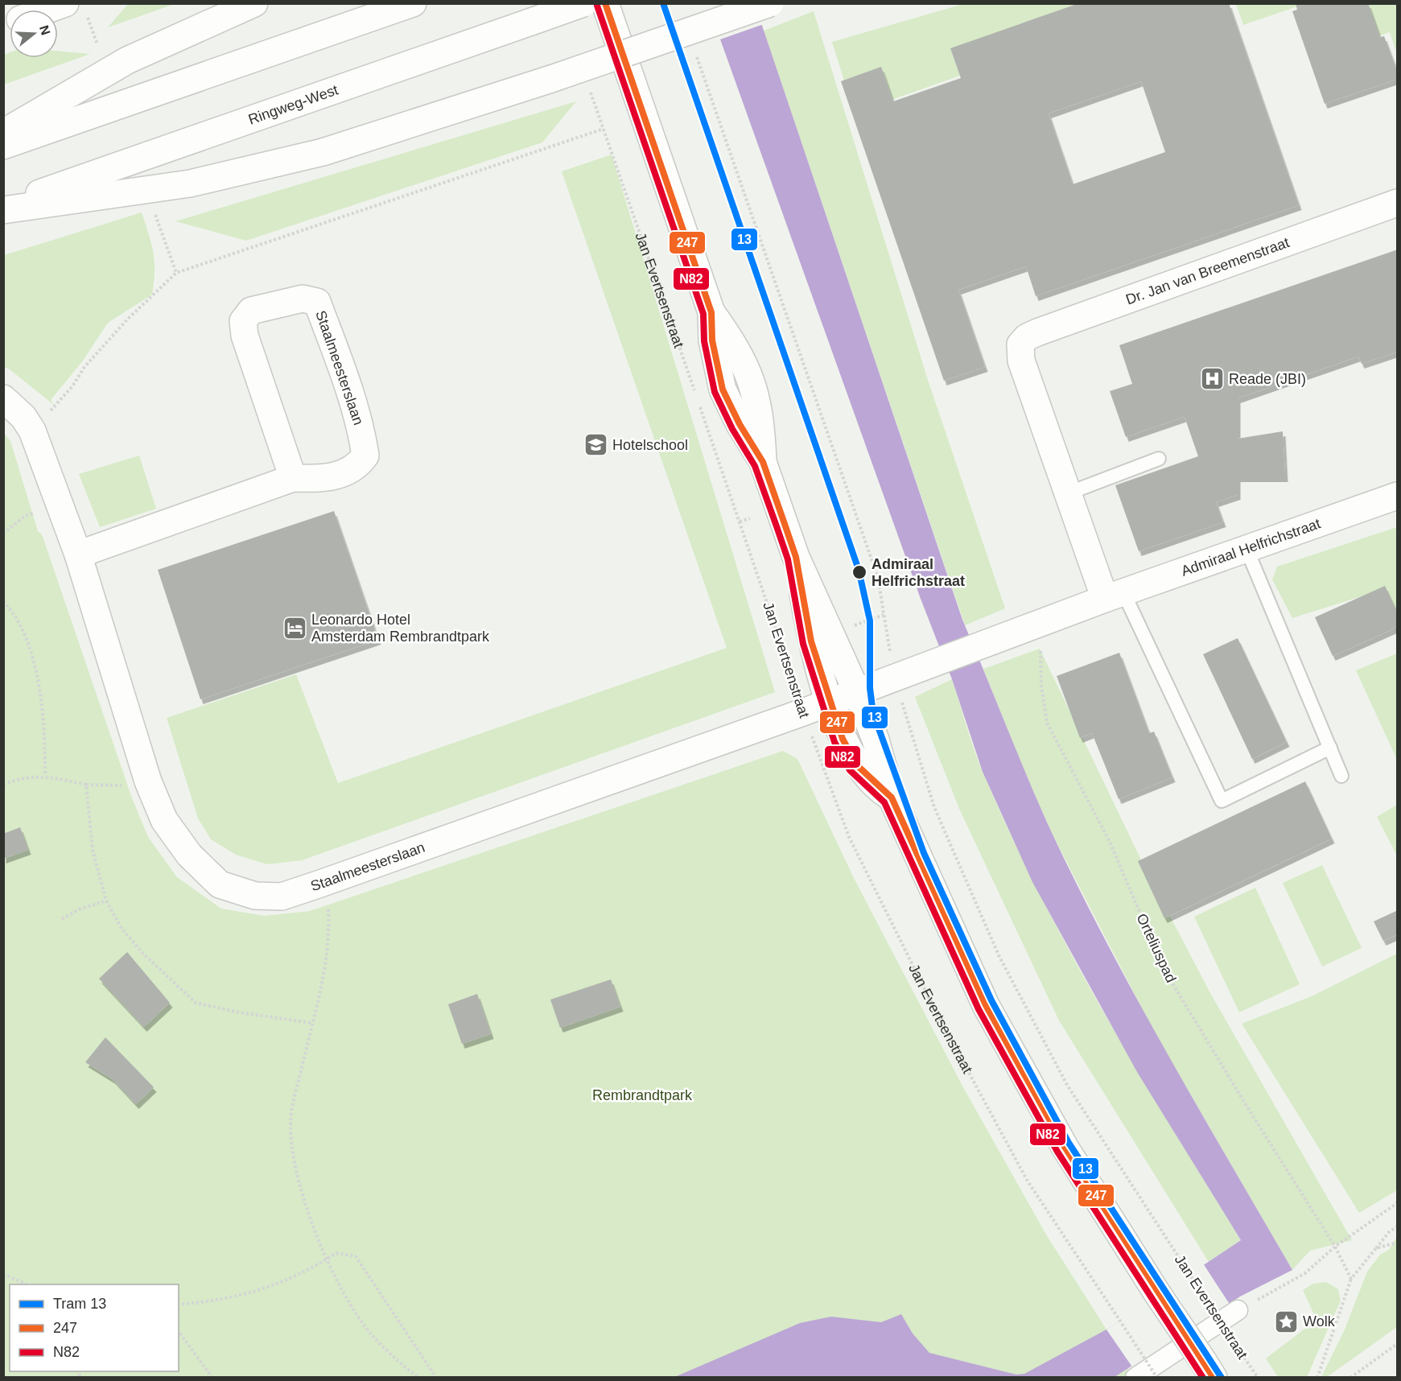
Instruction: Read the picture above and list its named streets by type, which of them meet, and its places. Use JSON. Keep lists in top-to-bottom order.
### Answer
{
  "streets": {
    "main road": [
      "Ringweg-West",
      "Dr. Jan van Breemenstraat",
      "Jan Evertsenstraat",
      "Staalmeesterslaan",
      "Admiraal Helfrichstraat"
    ],
    "path": ["Orteliuspad"]
  },
  "crossings": [
    ["Jan Evertsenstraat", "Staalmeesterslaan"],
    ["Jan Evertsenstraat", "Admiraal Helfrichstraat"],
    ["Staalmeesterslaan", "Admiraal Helfrichstraat"],
    ["Admiraal Helfrichstraat", "Orteliuspad"]
  ],
  "parks": ["Rembrandtpark"],
  "places": {
    "hospital": ["Reade (JBI)"],
    "school or university": ["Hotelschool"],
    "other": ["Admiraal Helfrichstraat"],
    "hotel": ["Leonardo Hotel Amsterdam Rembrandtpark"],
    "place": ["Wolk"]
  },
  "lines": ["tram line 13", "transit line 247", "transit line N82"],
  "legend": ["Tram 13", "247", "N82"],
  "north": "right"
}
